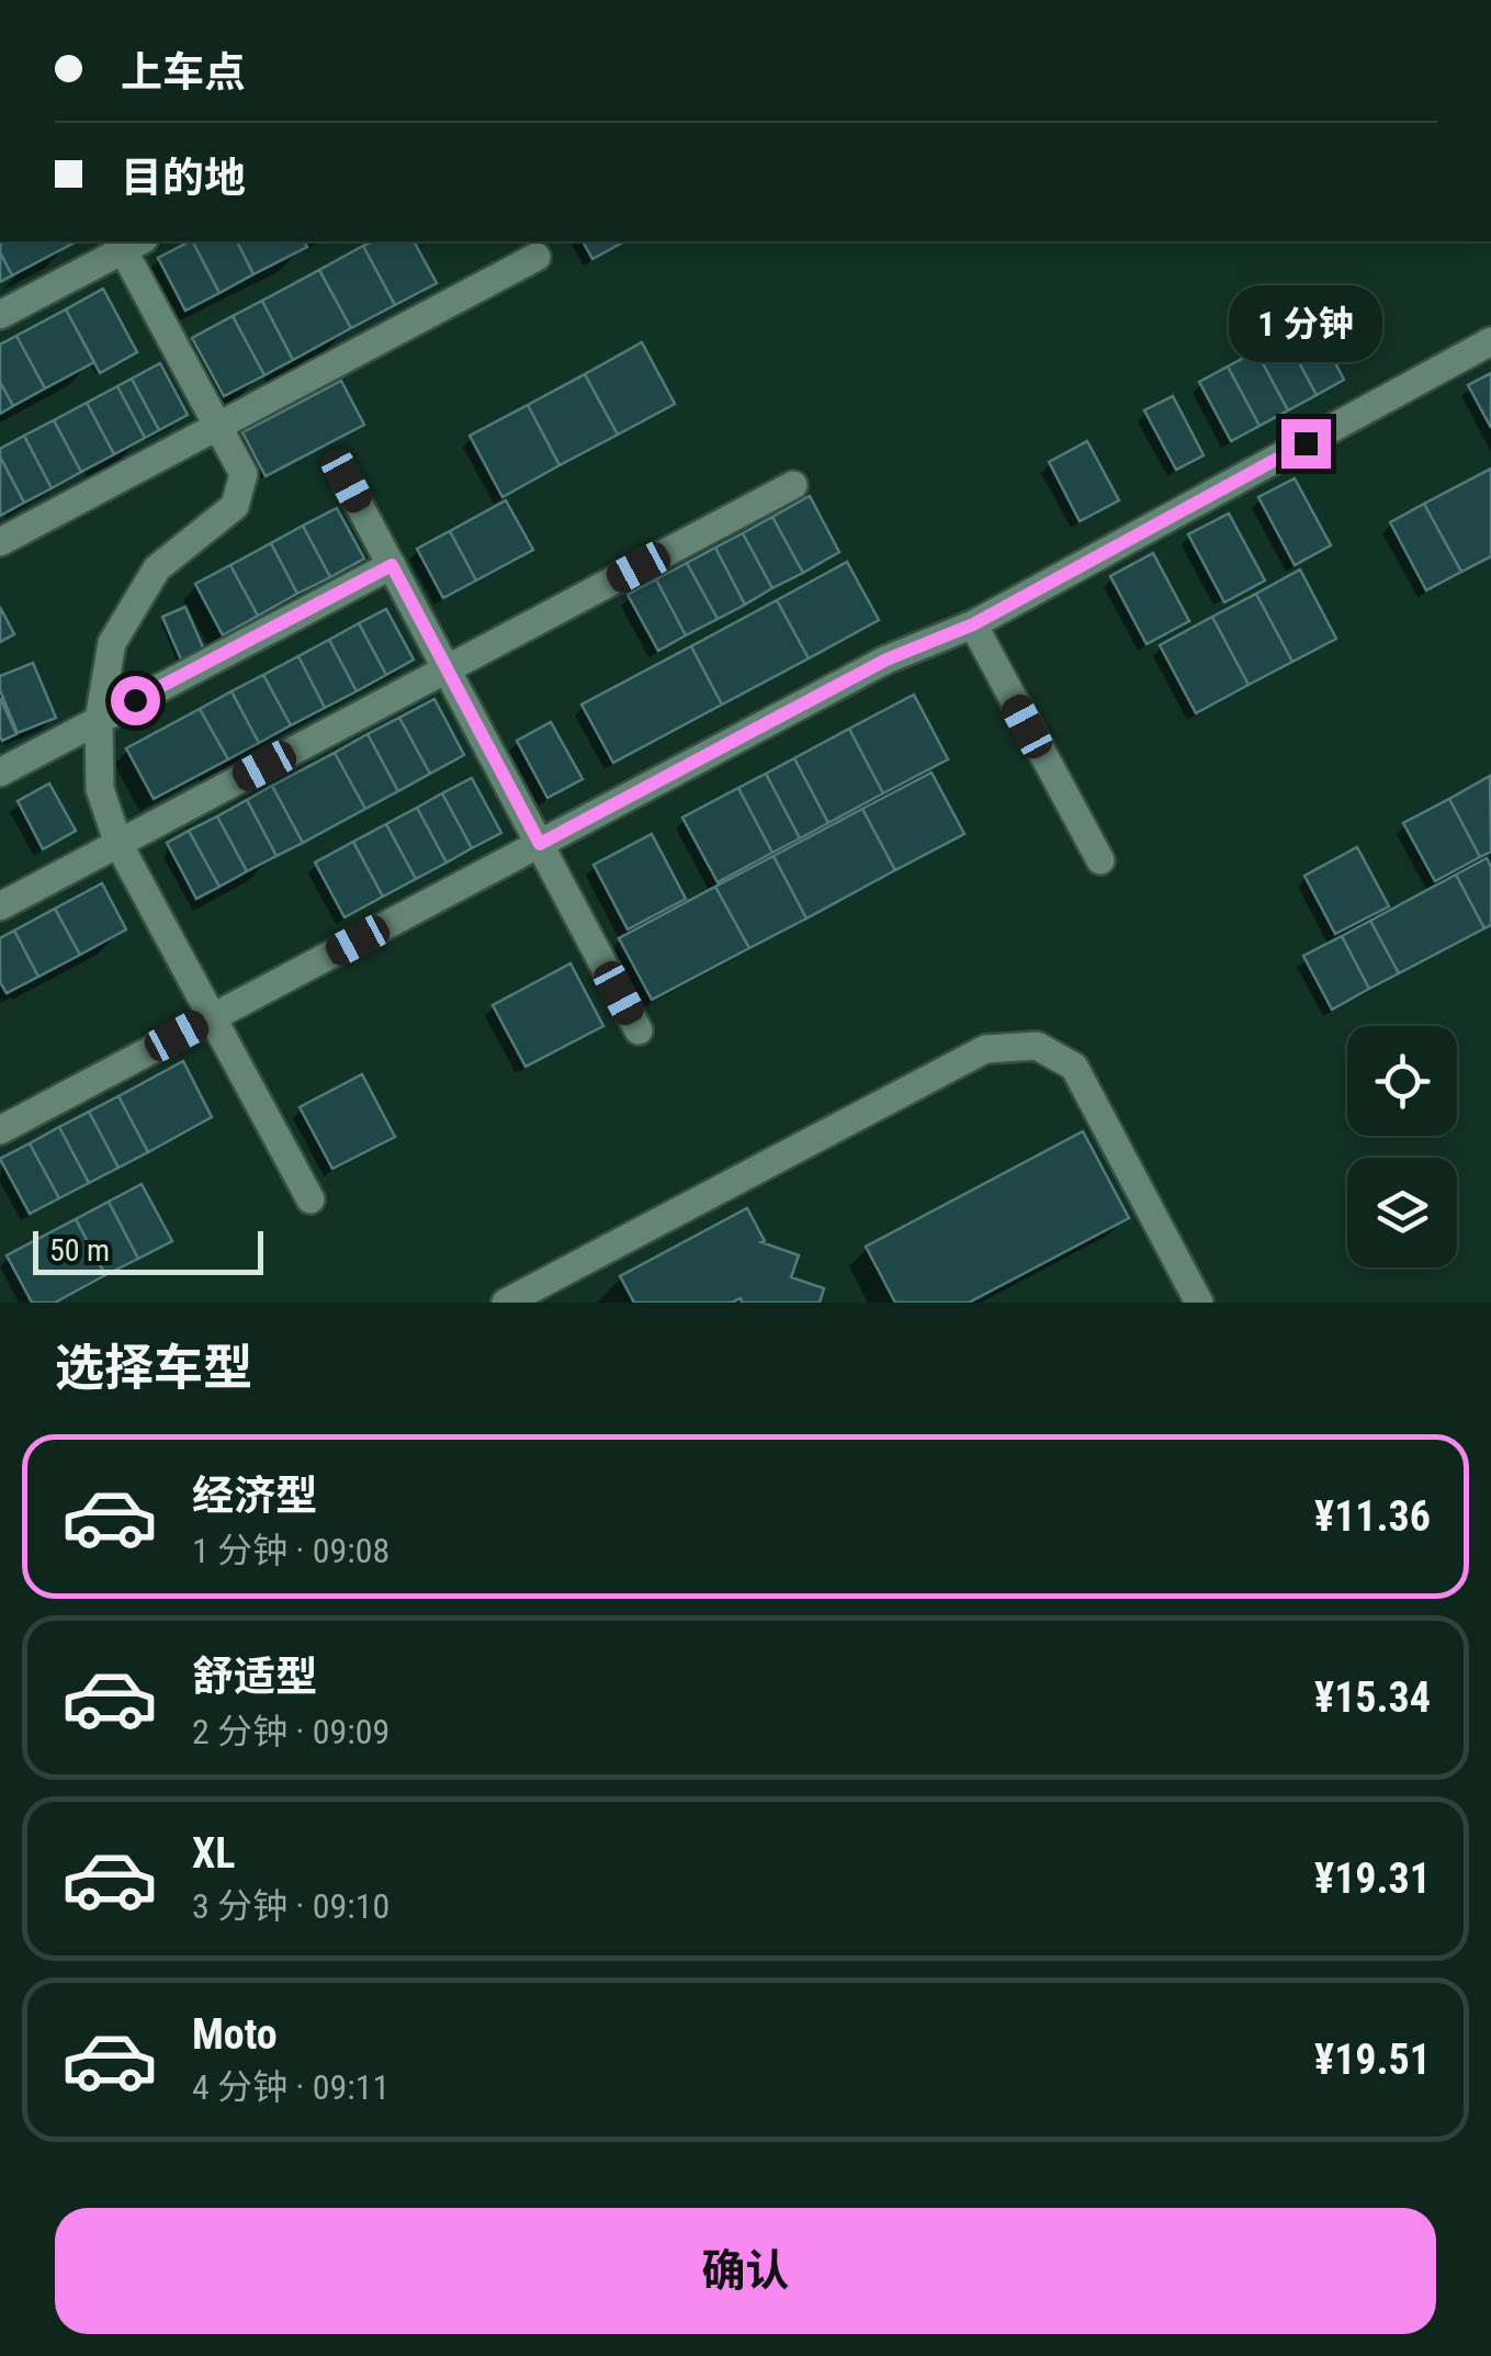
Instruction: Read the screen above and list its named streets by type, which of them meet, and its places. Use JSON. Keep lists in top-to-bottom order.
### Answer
{
  "scale_bar": "50 m",
  "page": {
    "banner": ["上车点", "目的地"],
    "bubble": "1 分钟",
    "scale": "50 m",
    "heading": "选择车型",
    "list": [
      {
        "name": "经济型",
        "note": "1 分钟 · 09:08",
        "value": "¥11.36"
      },
      {
        "name": "舒适型",
        "note": "2 分钟 · 09:09",
        "value": "¥15.34"
      },
      {
        "name": "XL",
        "note": "3 分钟 · 09:10",
        "value": "¥19.31"
      },
      {
        "name": "Moto",
        "note": "4 分钟 · 09:11",
        "value": "¥19.51"
      }
    ],
    "buttons": "确认"
  }
}
